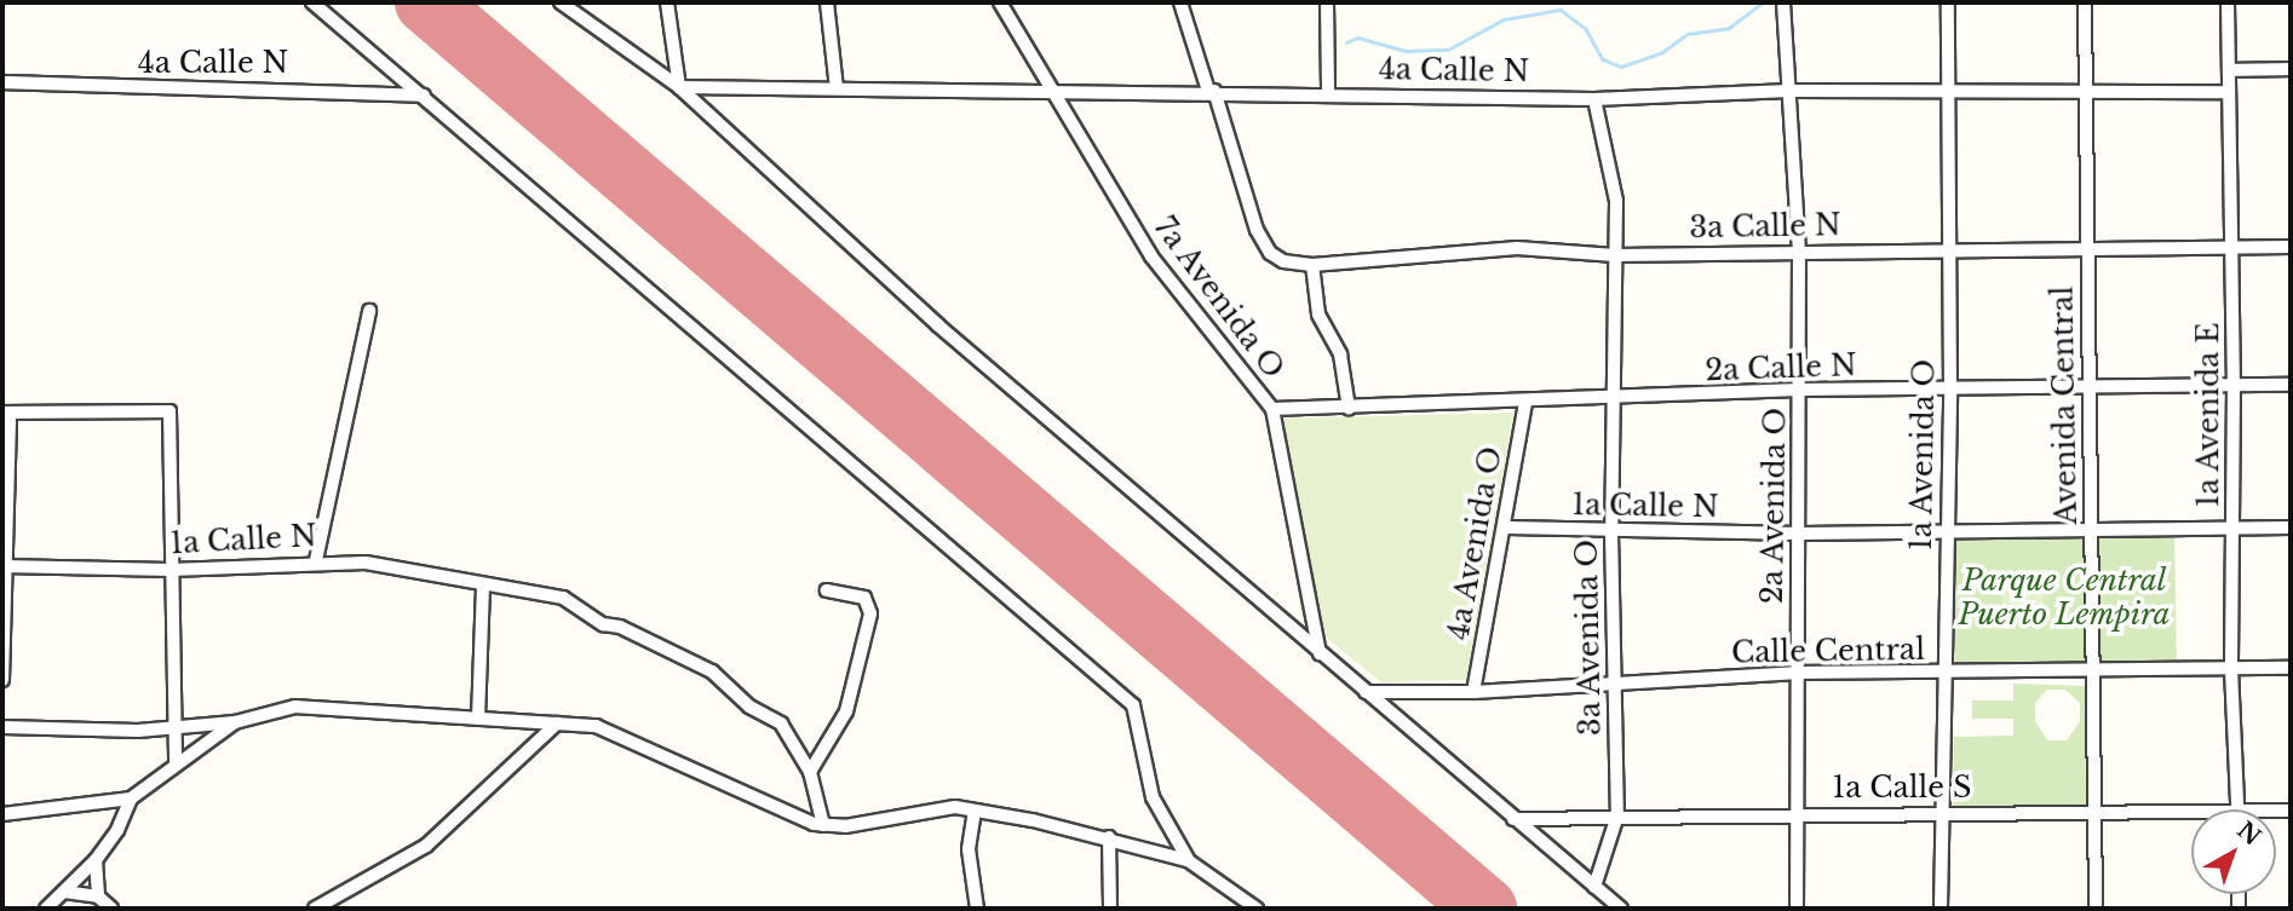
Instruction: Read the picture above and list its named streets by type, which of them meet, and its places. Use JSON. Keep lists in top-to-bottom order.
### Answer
{
  "streets": {
    "street": [
      "4a Calle N",
      "3a Calle N",
      "7a Avenida O",
      "2a Calle N",
      "Avenida Central",
      "1a Avenida E",
      "1a Avenida O",
      "1a Calle N",
      "2a Avenida O",
      "4a Avenida O",
      "3a Avenida O",
      "Calle Central",
      "1a Calle S"
    ]
  },
  "crossings": [
    ["4a Calle N", "3a Calle N"],
    ["4a Calle N", "7a Avenida O"],
    ["4a Calle N", "Avenida Central"],
    ["4a Calle N", "1a Avenida E"],
    ["4a Calle N", "1a Avenida O"],
    ["4a Calle N", "2a Avenida O"],
    ["4a Calle N", "3a Avenida O"],
    ["3a Calle N", "Avenida Central"],
    ["3a Calle N", "1a Avenida E"],
    ["3a Calle N", "1a Avenida O"],
    ["3a Calle N", "2a Avenida O"],
    ["3a Calle N", "3a Avenida O"],
    ["7a Avenida O", "2a Calle N"],
    ["2a Calle N", "Avenida Central"],
    ["2a Calle N", "1a Avenida E"],
    ["2a Calle N", "1a Avenida O"],
    ["2a Calle N", "2a Avenida O"],
    ["2a Calle N", "4a Avenida O"],
    ["2a Calle N", "3a Avenida O"],
    ["Avenida Central", "1a Calle N"],
    ["Avenida Central", "Calle Central"],
    ["Avenida Central", "1a Calle S"],
    ["1a Avenida E", "1a Calle N"],
    ["1a Avenida E", "Calle Central"],
    ["1a Avenida O", "1a Calle N"],
    ["1a Avenida O", "Calle Central"],
    ["1a Avenida O", "1a Calle S"],
    ["1a Calle N", "2a Avenida O"],
    ["1a Calle N", "4a Avenida O"],
    ["1a Calle N", "3a Avenida O"],
    ["2a Avenida O", "Calle Central"],
    ["2a Avenida O", "1a Calle S"],
    ["4a Avenida O", "Calle Central"],
    ["3a Avenida O", "Calle Central"],
    ["3a Avenida O", "1a Calle S"]
  ],
  "parks": ["Parque Central Puerto Lempira"],
  "north": "top right"
}
